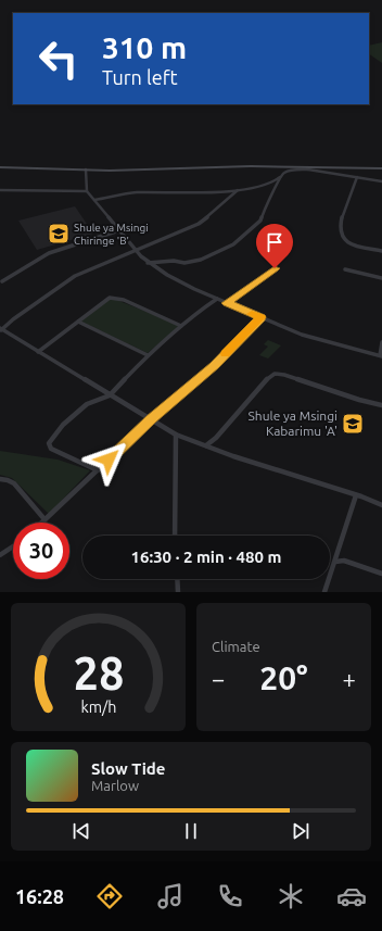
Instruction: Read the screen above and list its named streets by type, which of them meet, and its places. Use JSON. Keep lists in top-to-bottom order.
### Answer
{
  "places": {
    "school or university": ["Shule ya Msingi Chiringe 'B'", "Shule ya Msingi Kabarimu 'A'"]
  },
  "page": {
    "turn": ["310 m", "Turn left"],
    "limit": "30",
    "trip": "16:30 · 2 min · 480 m",
    "tile": "Climate",
    "heat": ["−", "20°", "+"],
    "song": ["Slow Tide", "Marlow"],
    "tabs": "16:28",
    "gauge": ["28", "km/h"]
  }
}
